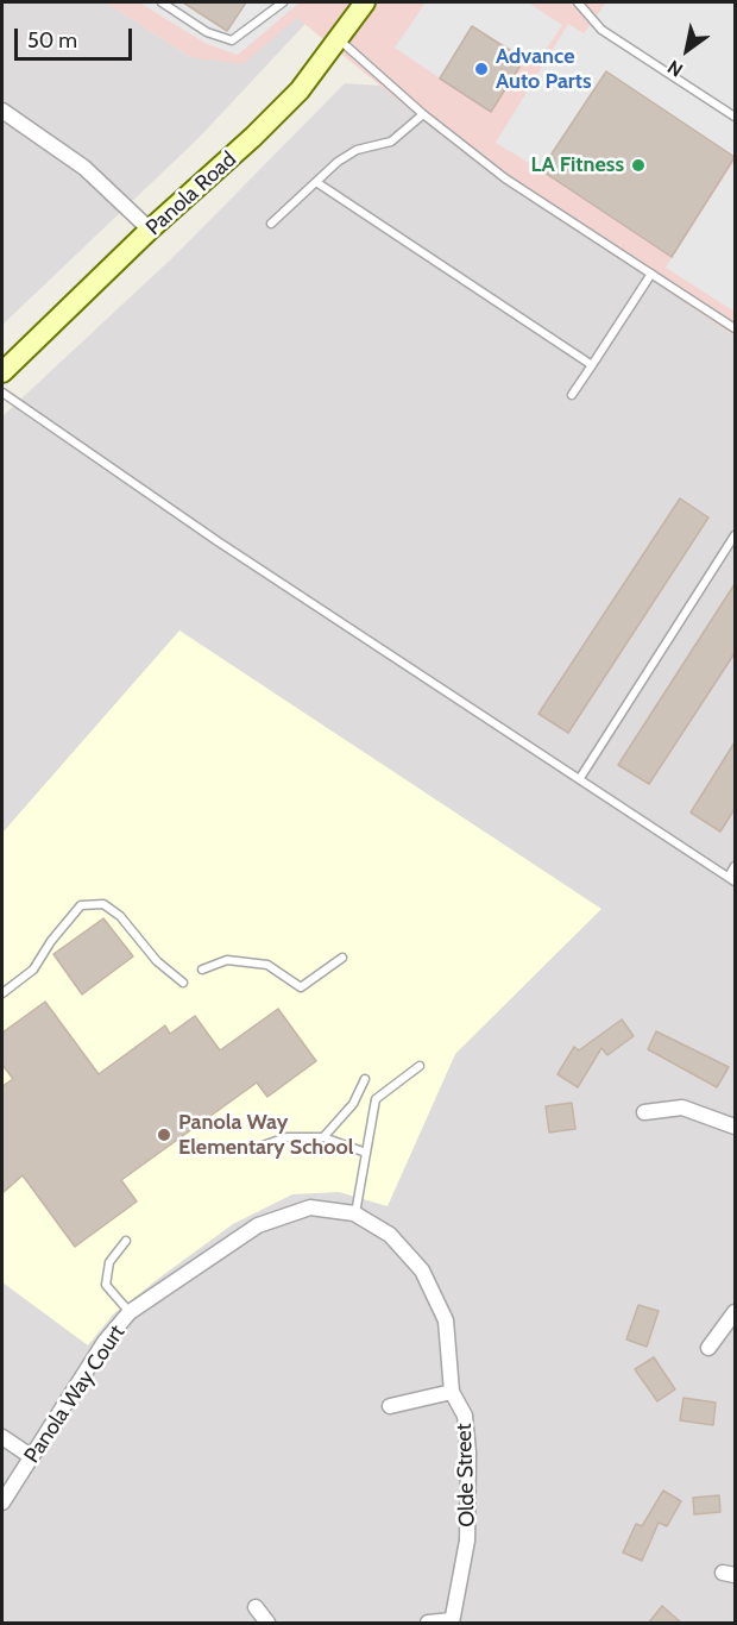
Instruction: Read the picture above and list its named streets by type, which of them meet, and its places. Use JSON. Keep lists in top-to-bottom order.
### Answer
{
  "streets": {
    "main road": ["Panola Road"],
    "street": ["Panola Way Court", "Olde Street"]
  },
  "crossings": [
    ["Panola Way Court", "Olde Street"]
  ],
  "places": ["Advance Auto Parts", "LA Fitness", "Panola Way Elementary School"],
  "scale_bar": "50 m",
  "north": "bottom left"
}
